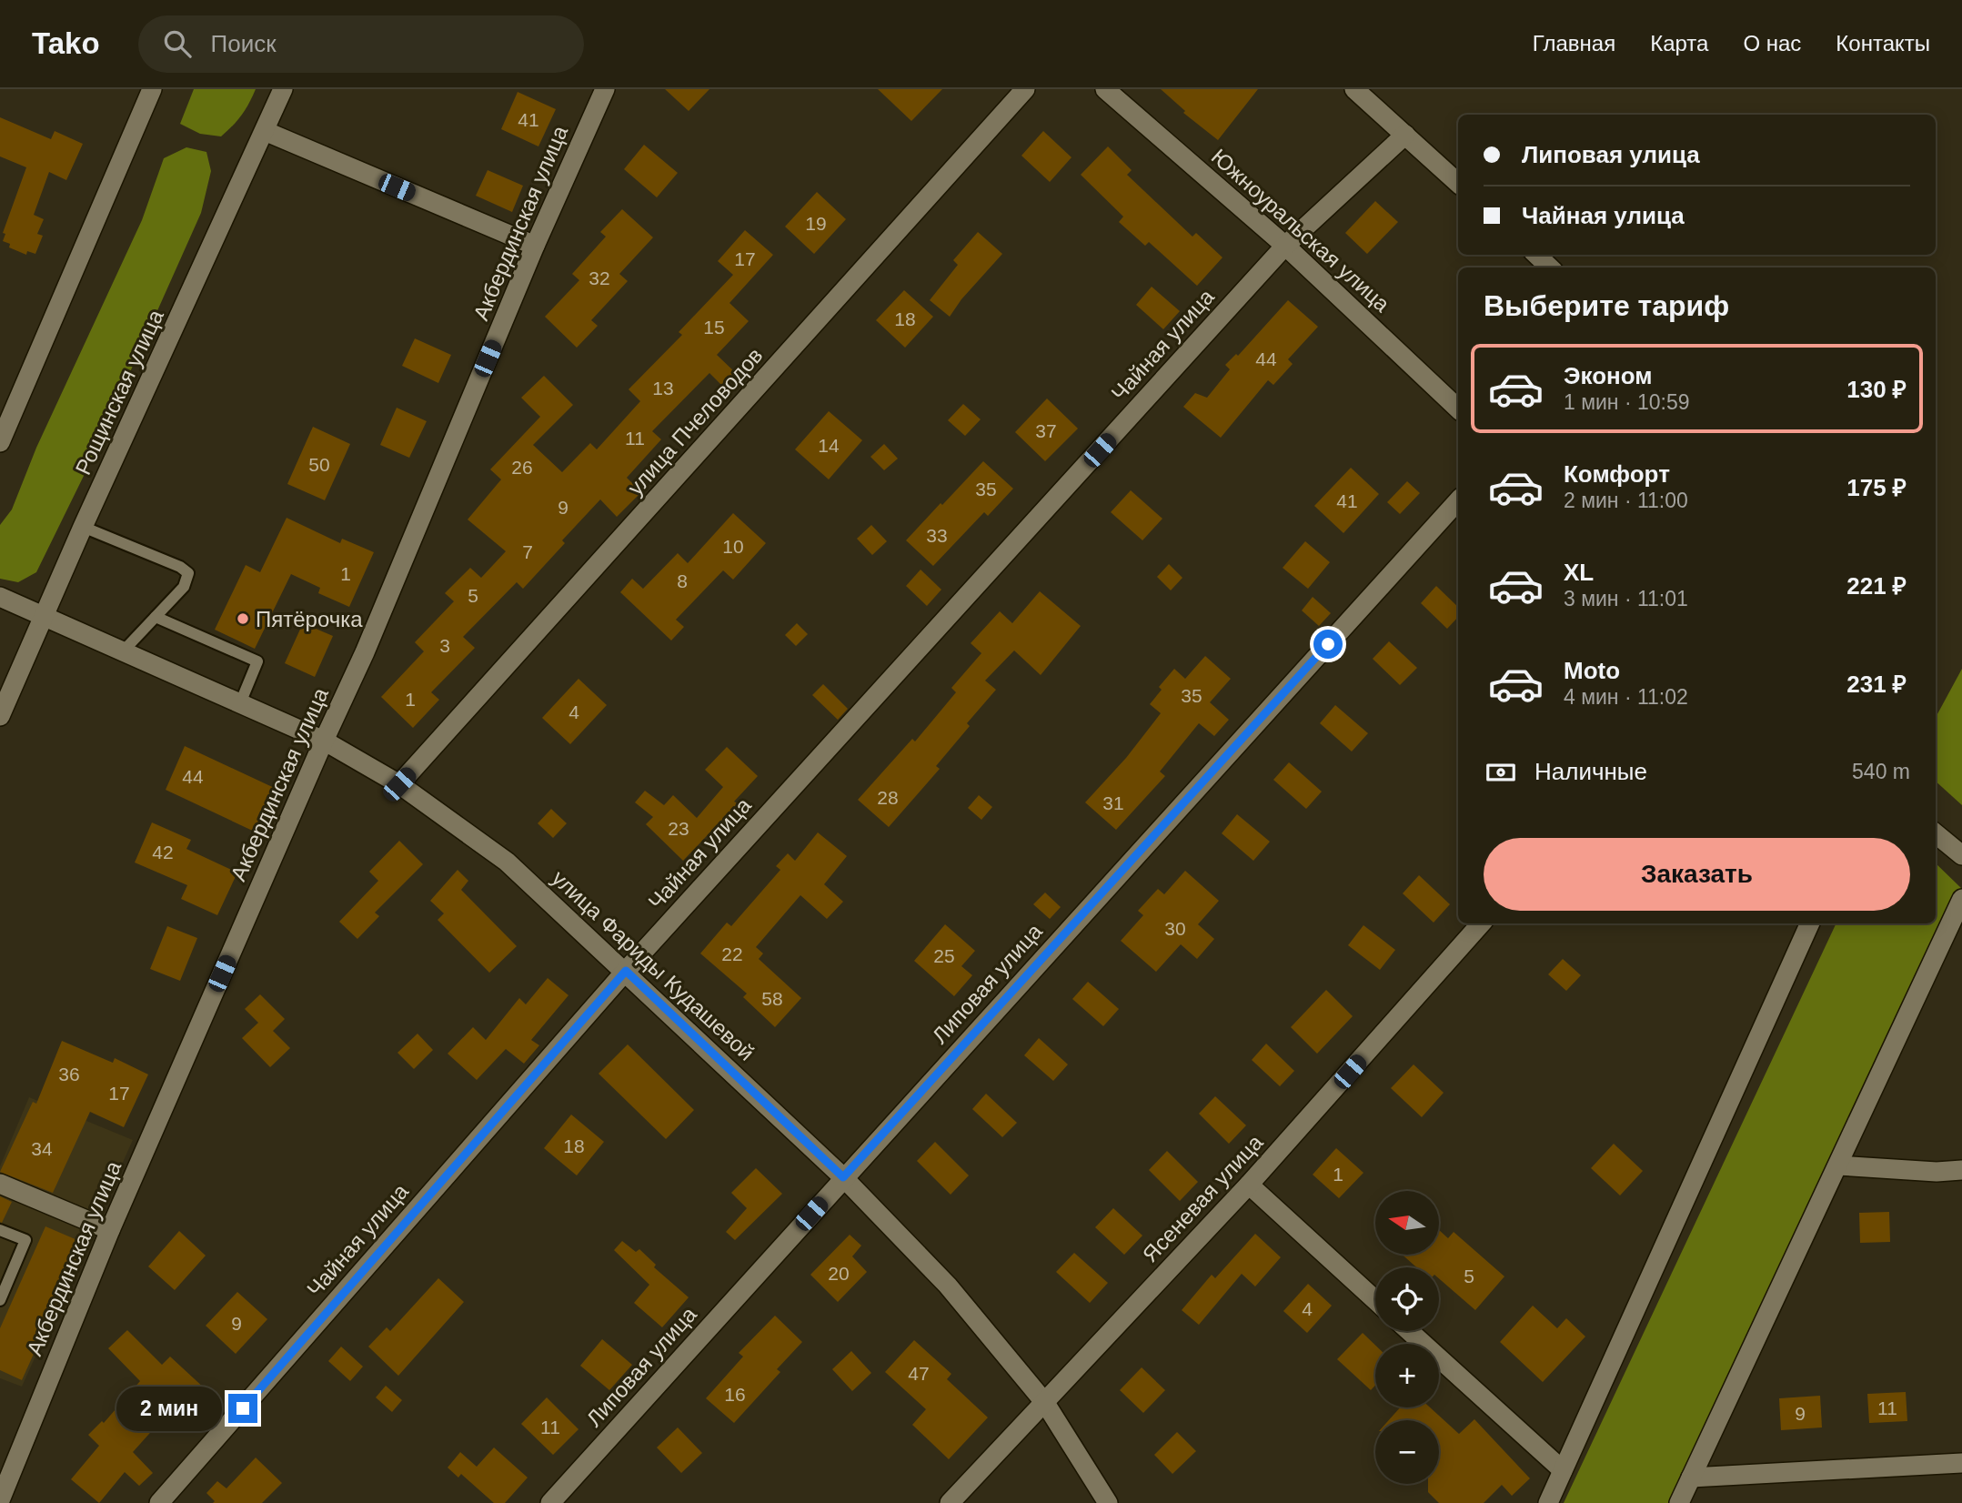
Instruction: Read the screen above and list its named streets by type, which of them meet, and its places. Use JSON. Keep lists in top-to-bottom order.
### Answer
{
  "streets": {
    "street": [
      "Акбердинская улица",
      "Южноуральская улица",
      "Чайная улица",
      "Рощинская улица",
      "улица Пчеловодов",
      "улица Фариды Кудашевой",
      "Липовая улица",
      "Ясеневая улица"
    ]
  },
  "crossings": [
    ["Акбердинская улица", "улица Фариды Кудашевой"],
    ["Южноуральская улица", "Чайная улица"],
    ["Чайная улица", "улица Фариды Кудашевой"],
    ["Рощинская улица", "улица Фариды Кудашевой"],
    ["улица Пчеловодов", "улица Фариды Кудашевой"],
    ["улица Фариды Кудашевой", "Липовая улица"],
    ["улица Фариды Кудашевой", "Ясеневая улица"]
  ],
  "places": ["Пятёрочка"],
  "house_numbers": [
    "41",
    "19",
    "17",
    "32",
    "18",
    "15",
    "44",
    "13",
    "37",
    "11",
    "14",
    "50",
    "26",
    "35",
    "41",
    "9",
    "33",
    "10",
    "7",
    "1",
    "8",
    "5",
    "3",
    "35",
    "1",
    "4",
    "44",
    "28",
    "31",
    "23",
    "42",
    "30",
    "22",
    "25",
    "58",
    "36",
    "17",
    "18",
    "34",
    "1",
    "20",
    "5",
    "4",
    "9",
    "47",
    "16",
    "11",
    "9",
    "11"
  ],
  "north": "left",
  "page": {
    "header": "Tako",
    "search": "Поиск",
    "nav": [
      "Главная",
      "Карта",
      "О нас",
      "Контакты"
    ],
    "banner": ["Липовая улица", "Чайная улица"],
    "heading": "Выберите тариф",
    "list": [
      {
        "name": "Эконом",
        "note": "1 мин · 10:59",
        "value": "130 ₽"
      },
      {
        "name": "Комфорт",
        "note": "2 мин · 11:00",
        "value": "175 ₽"
      },
      {
        "name": "XL",
        "note": "3 мин · 11:01",
        "value": "221 ₽"
      },
      {
        "name": "Moto",
        "note": "4 мин · 11:02",
        "value": "231 ₽"
      }
    ],
    "pay": ["Наличные", "540 m"],
    "buttons": "Заказать",
    "map_buttons": ["+", "−"],
    "bubble": "2 мин"
  }
}
